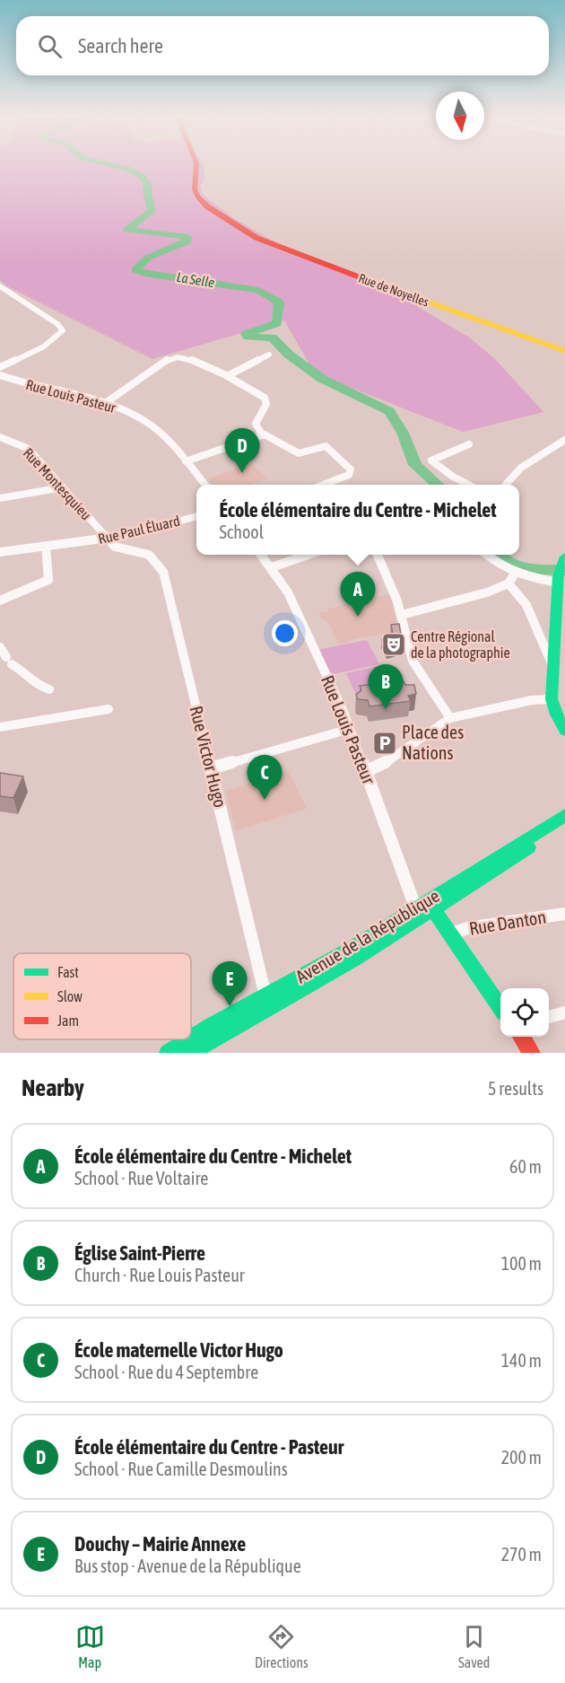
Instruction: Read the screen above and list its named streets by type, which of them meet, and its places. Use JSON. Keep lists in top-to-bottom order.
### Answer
{
  "streets": {
    "street": [
      "Rue de Noyelles",
      "Rue Louis Pasteur",
      "Rue Montesquieu",
      "Rue Paul Éluard",
      "Rue Victor Hugo",
      "Rue Danton",
      "Avenue de la République"
    ]
  },
  "crossings": [
    ["Rue Louis Pasteur", "Avenue de la République"],
    ["Rue Montesquieu", "Rue Paul Éluard"],
    ["Rue Montesquieu", "Rue Victor Hugo"],
    ["Rue Paul Éluard", "Rue Victor Hugo"],
    ["Rue Victor Hugo", "Avenue de la République"]
  ],
  "water": ["La Selle"],
  "places": {
    "theatre": ["Centre Régional de la photographie"],
    "parking": ["Place des Nations"]
  },
  "legend": ["Fast", "Slow", "Jam"],
  "north": "bottom",
  "page": {
    "search": "Search here",
    "pins": [
      "D",
      "A",
      "B",
      "C",
      "E"
    ],
    "popup": ["École élémentaire du Centre - Michelet", "School"],
    "heading": ["Nearby", "5 results"],
    "list": [
      {
        "mark": "A",
        "name": "École élémentaire du Centre - Michelet",
        "note": "School · Rue Voltaire",
        "value": "60 m"
      },
      {
        "mark": "B",
        "name": "Église Saint-Pierre",
        "note": "Church · Rue Louis Pasteur",
        "value": "100 m"
      },
      {
        "mark": "C",
        "name": "École maternelle Victor Hugo",
        "note": "School · Rue du 4 Septembre",
        "value": "140 m"
      },
      {
        "mark": "D",
        "name": "École élémentaire du Centre - Pasteur",
        "note": "School · Rue Camille Desmoulins",
        "value": "200 m"
      },
      {
        "mark": "E",
        "name": "Douchy – Mairie Annexe",
        "note": "Bus stop · Avenue de la République",
        "value": "270 m"
      }
    ],
    "nav": ["Map", "Directions", "Saved"]
  }
}
